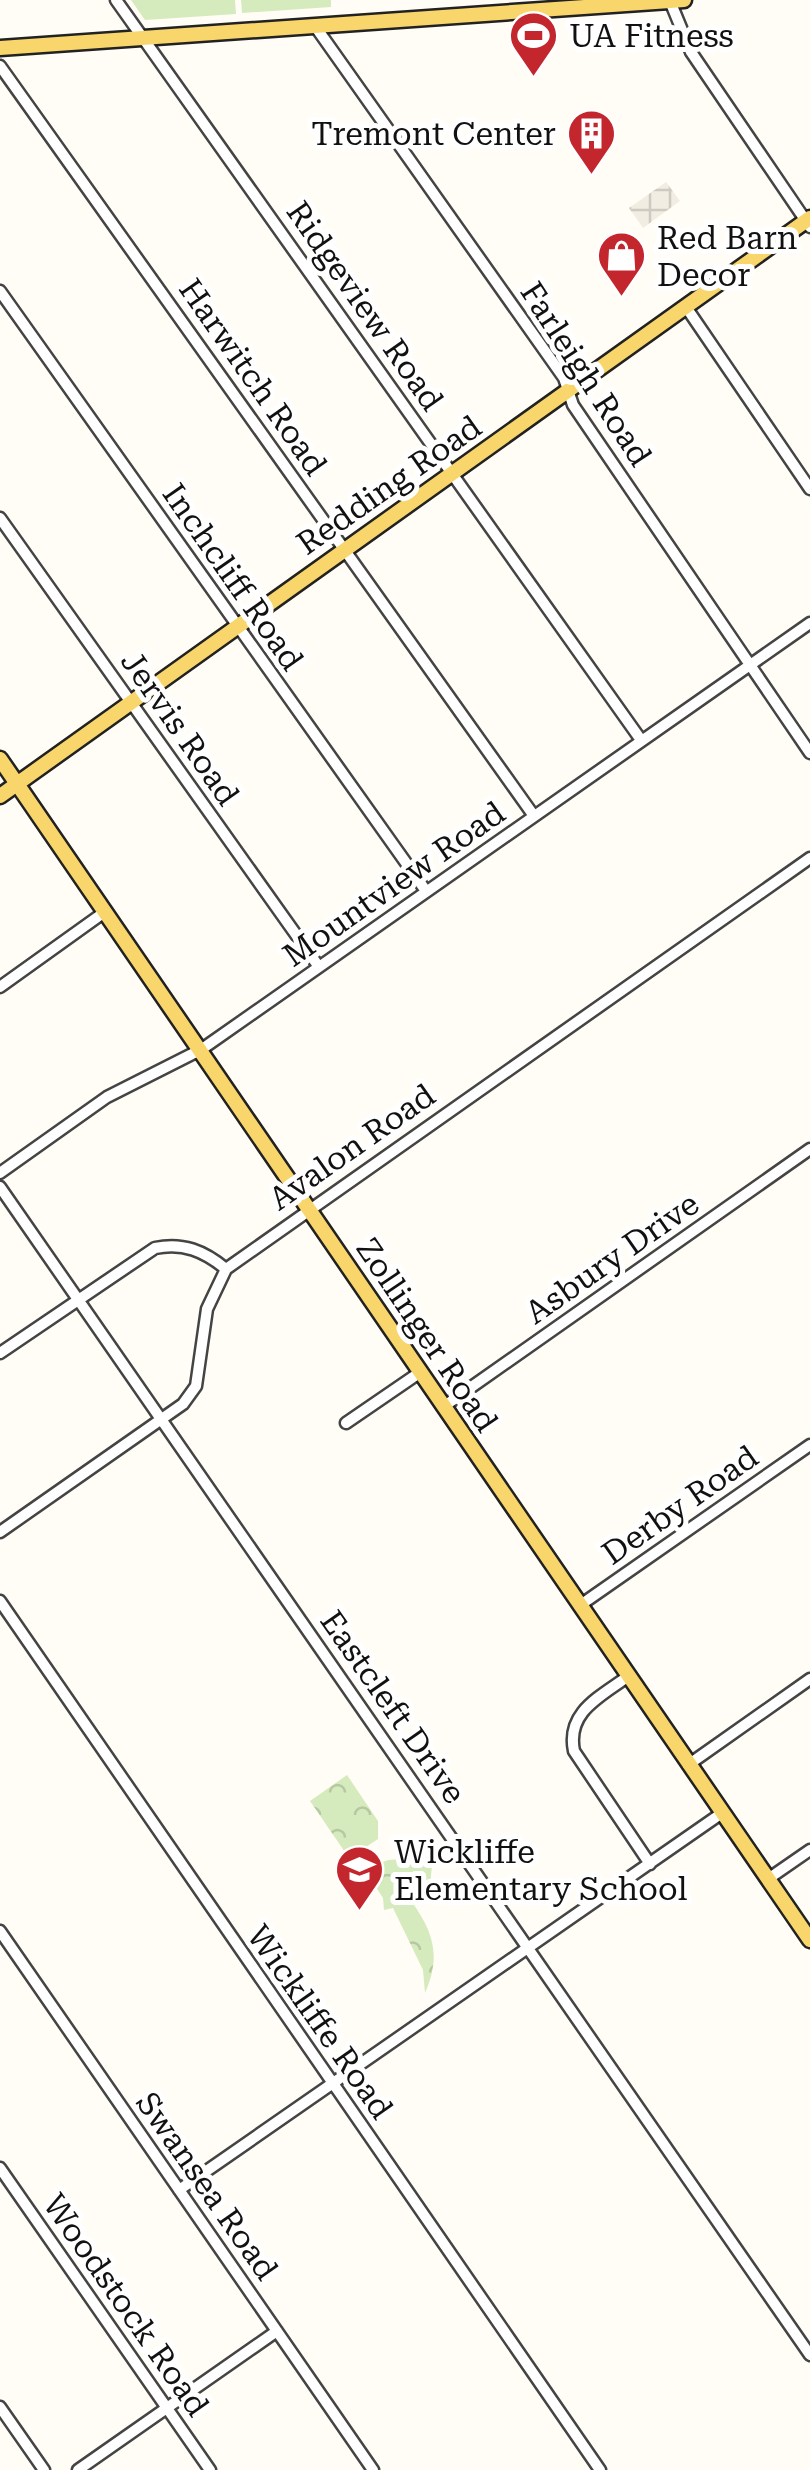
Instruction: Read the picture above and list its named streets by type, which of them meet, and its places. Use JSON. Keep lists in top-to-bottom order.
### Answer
{
  "streets": {
    "main road": ["Redding Road", "Zollinger Road"],
    "street": [
      "Ridgeview Road",
      "Farleigh Road",
      "Harwitch Road",
      "Inchcliff Road",
      "Jervis Road",
      "Mountview Road",
      "Avalon Road",
      "Asbury Drive",
      "Derby Road",
      "Eastcleft Drive",
      "Wickliffe Road",
      "Swansea Road",
      "Woodstock Road"
    ]
  },
  "crossings": [
    ["Ridgeview Road", "Redding Road"],
    ["Ridgeview Road", "Mountview Road"],
    ["Farleigh Road", "Redding Road"],
    ["Farleigh Road", "Mountview Road"],
    ["Harwitch Road", "Redding Road"],
    ["Harwitch Road", "Mountview Road"],
    ["Redding Road", "Inchcliff Road"],
    ["Redding Road", "Jervis Road"],
    ["Redding Road", "Zollinger Road"],
    ["Inchcliff Road", "Mountview Road"],
    ["Jervis Road", "Mountview Road"],
    ["Mountview Road", "Zollinger Road"],
    ["Avalon Road", "Zollinger Road"],
    ["Asbury Drive", "Zollinger Road"],
    ["Zollinger Road", "Derby Road"]
  ],
  "places": {
    "sports": ["UA Fitness"],
    "building": ["Tremont Center"],
    "shop": ["Red Barn Decor"],
    "school or university": ["Wickliffe Elementary School"]
  }
}
